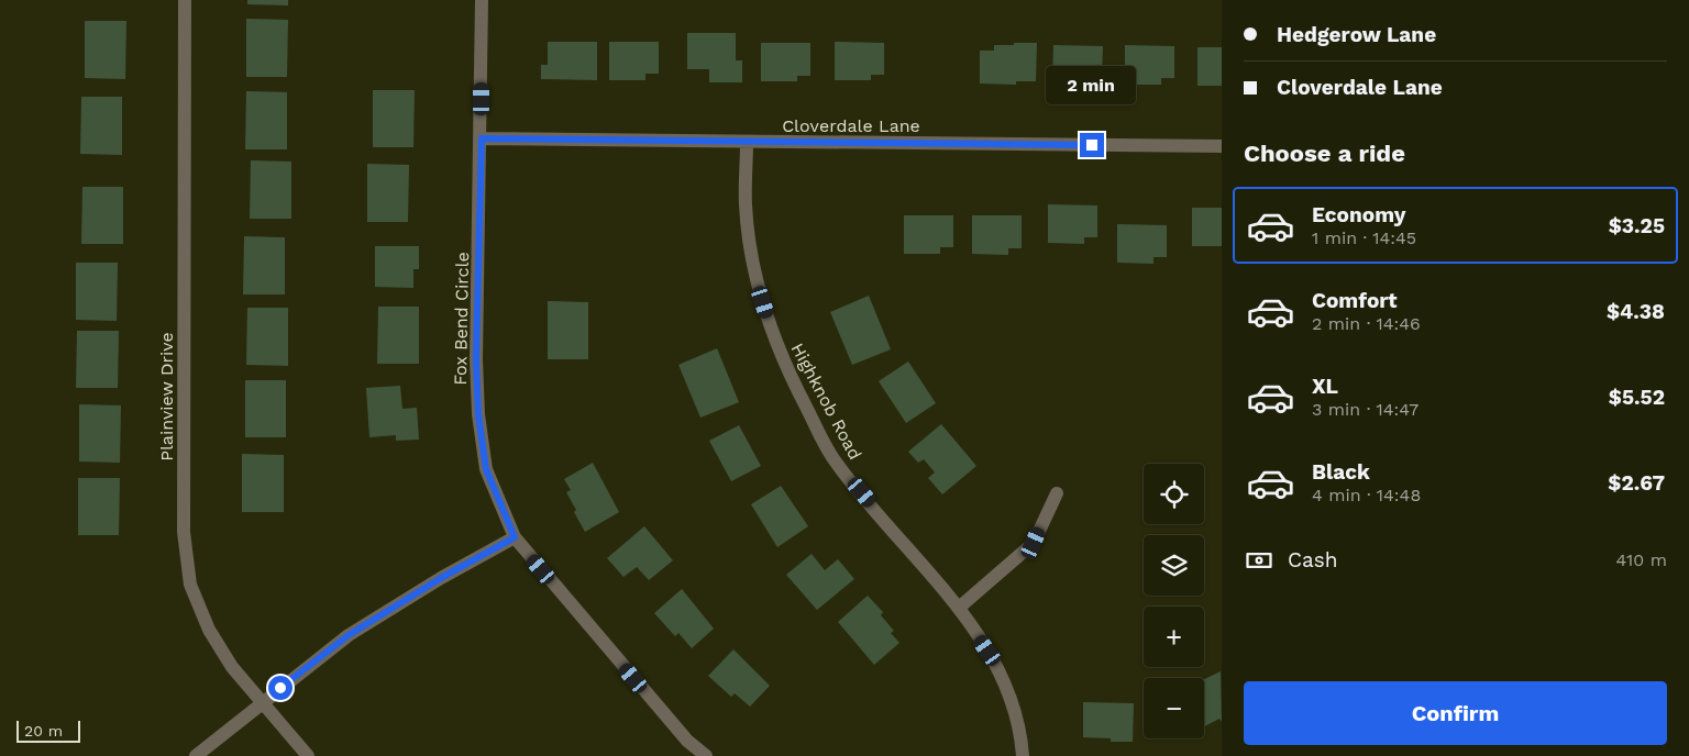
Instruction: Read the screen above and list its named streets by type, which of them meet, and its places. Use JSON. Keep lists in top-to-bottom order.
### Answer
{
  "streets": {
    "street": [
      "Cloverdale Lane",
      "Fox Bend Circle",
      "Plainview Drive",
      "Highknob Road"
    ]
  },
  "crossings": [
    ["Cloverdale Lane", "Fox Bend Circle"],
    ["Cloverdale Lane", "Highknob Road"]
  ],
  "scale_bar": "20 m",
  "page": {
    "banner": ["Hedgerow Lane", "Cloverdale Lane"],
    "bubble": "2 min",
    "heading": "Choose a ride",
    "list": [
      {
        "name": "Economy",
        "note": "1 min · 14:45",
        "value": "$3.25"
      },
      {
        "name": "Comfort",
        "note": "2 min · 14:46",
        "value": "$4.38"
      },
      {
        "name": "XL",
        "note": "3 min · 14:47",
        "value": "$5.52"
      },
      {
        "name": "Black",
        "note": "4 min · 14:48",
        "value": "$2.67"
      }
    ],
    "map_buttons": ["+", "−"],
    "pay": ["Cash", "410 m"],
    "buttons": "Confirm",
    "scale": "20 m"
  }
}
